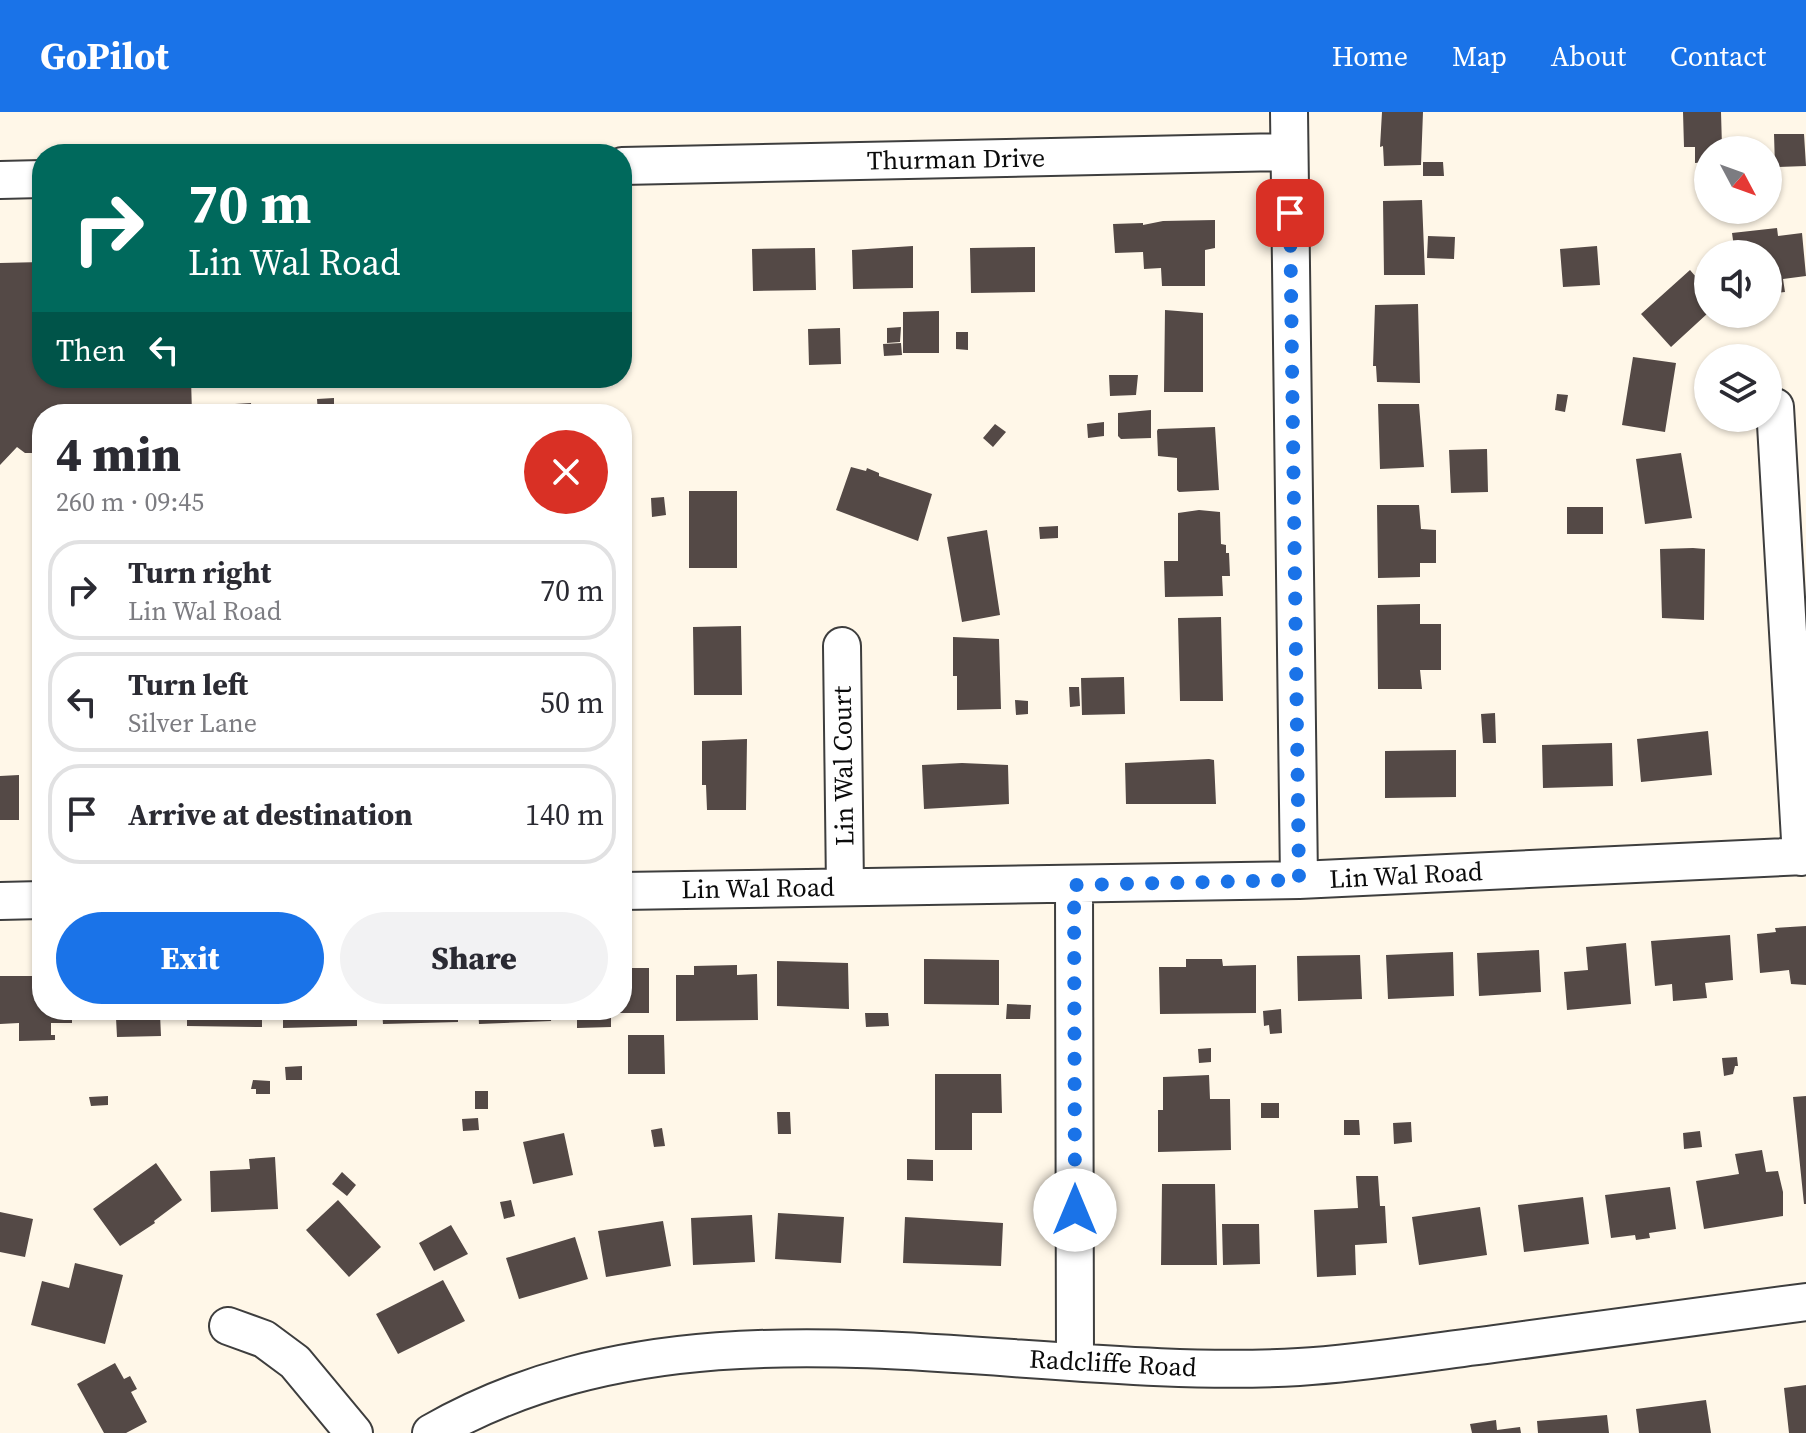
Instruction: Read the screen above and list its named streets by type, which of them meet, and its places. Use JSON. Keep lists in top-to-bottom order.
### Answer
{
  "streets": {
    "street": [
      "Thurman Drive",
      "Lin Wal Court",
      "Lin Wal Road",
      "Radcliffe Road"
    ]
  },
  "crossings": [
    ["Lin Wal Court", "Lin Wal Road"]
  ],
  "north": "bottom right",
  "page": {
    "header": "GoPilot",
    "nav": [
      "Home",
      "Map",
      "About",
      "Contact"
    ],
    "turn": ["70 m", "Lin Wal Road"],
    "then": "Then",
    "heading": ["4 min", "260 m · 09:45"],
    "list": [
      {
        "name": "Turn right",
        "note": "Lin Wal Road",
        "value": "70 m"
      },
      {
        "name": "Turn left",
        "note": "Silver Lane",
        "value": "50 m"
      },
      {
        "name": "Arrive at destination",
        "value": "140 m"
      }
    ],
    "buttons": ["Exit", "Share"]
  }
}
